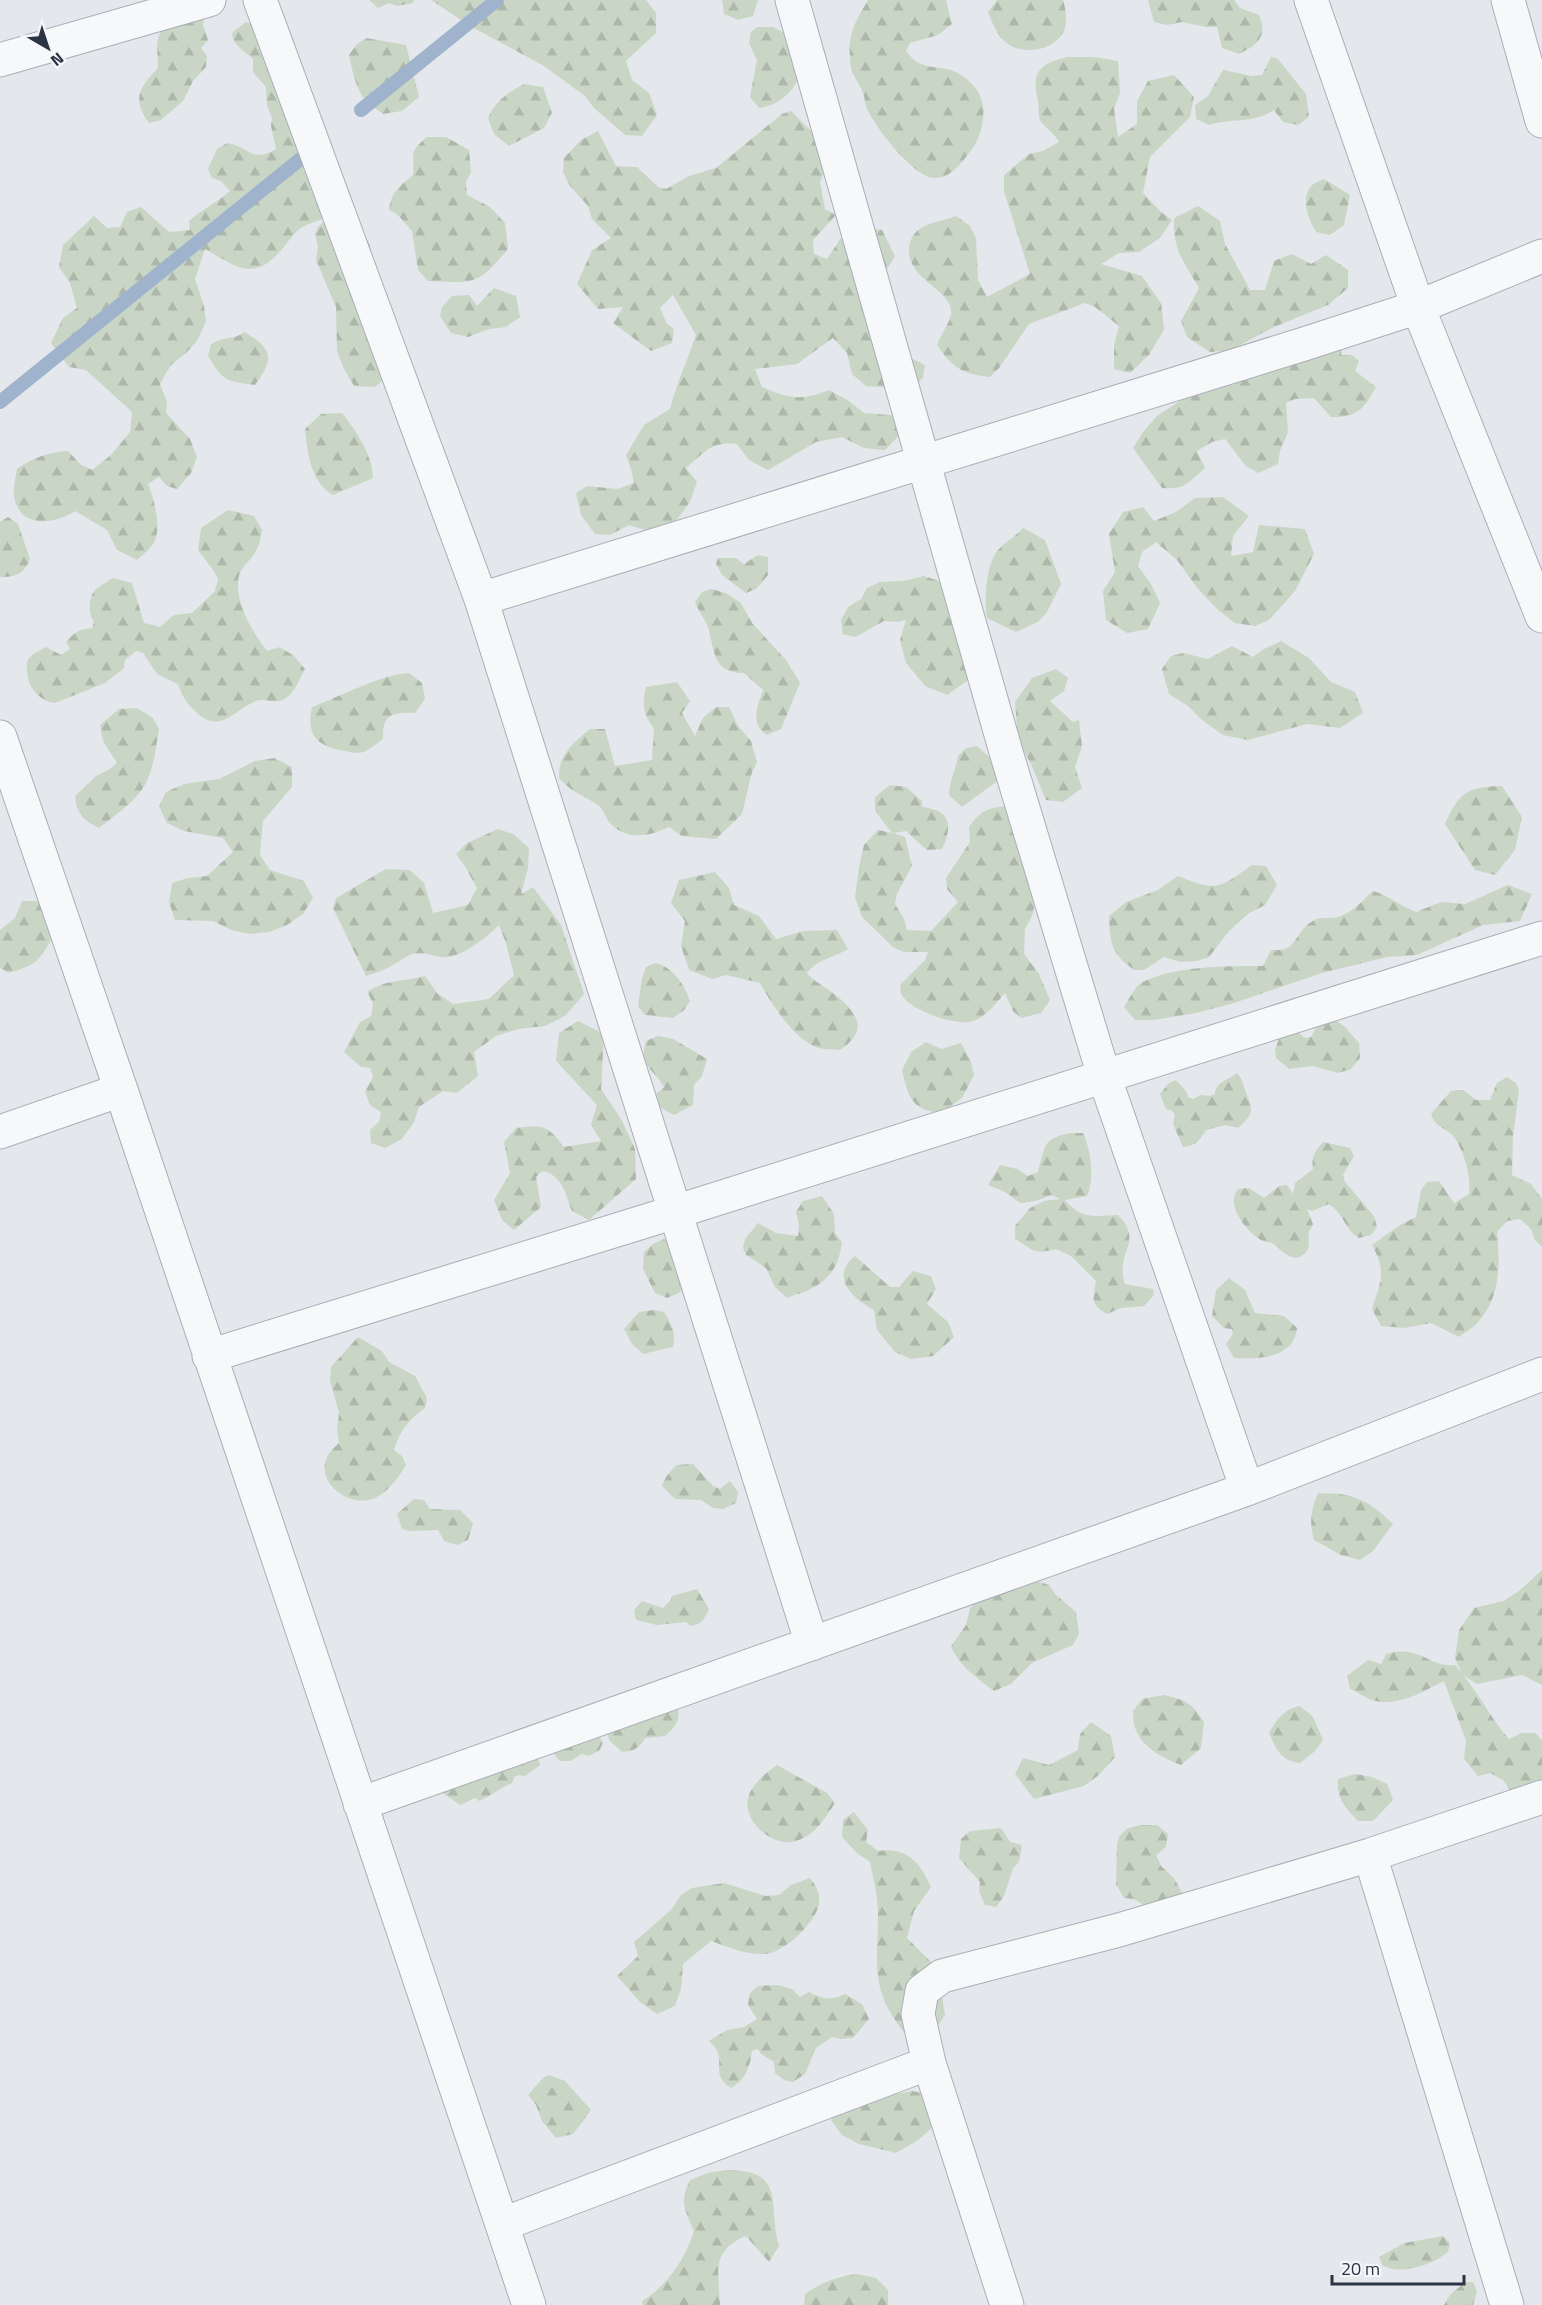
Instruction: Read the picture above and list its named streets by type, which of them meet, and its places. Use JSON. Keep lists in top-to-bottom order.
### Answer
{
  "scale_bar": "20 m",
  "north": "bottom right"
}
